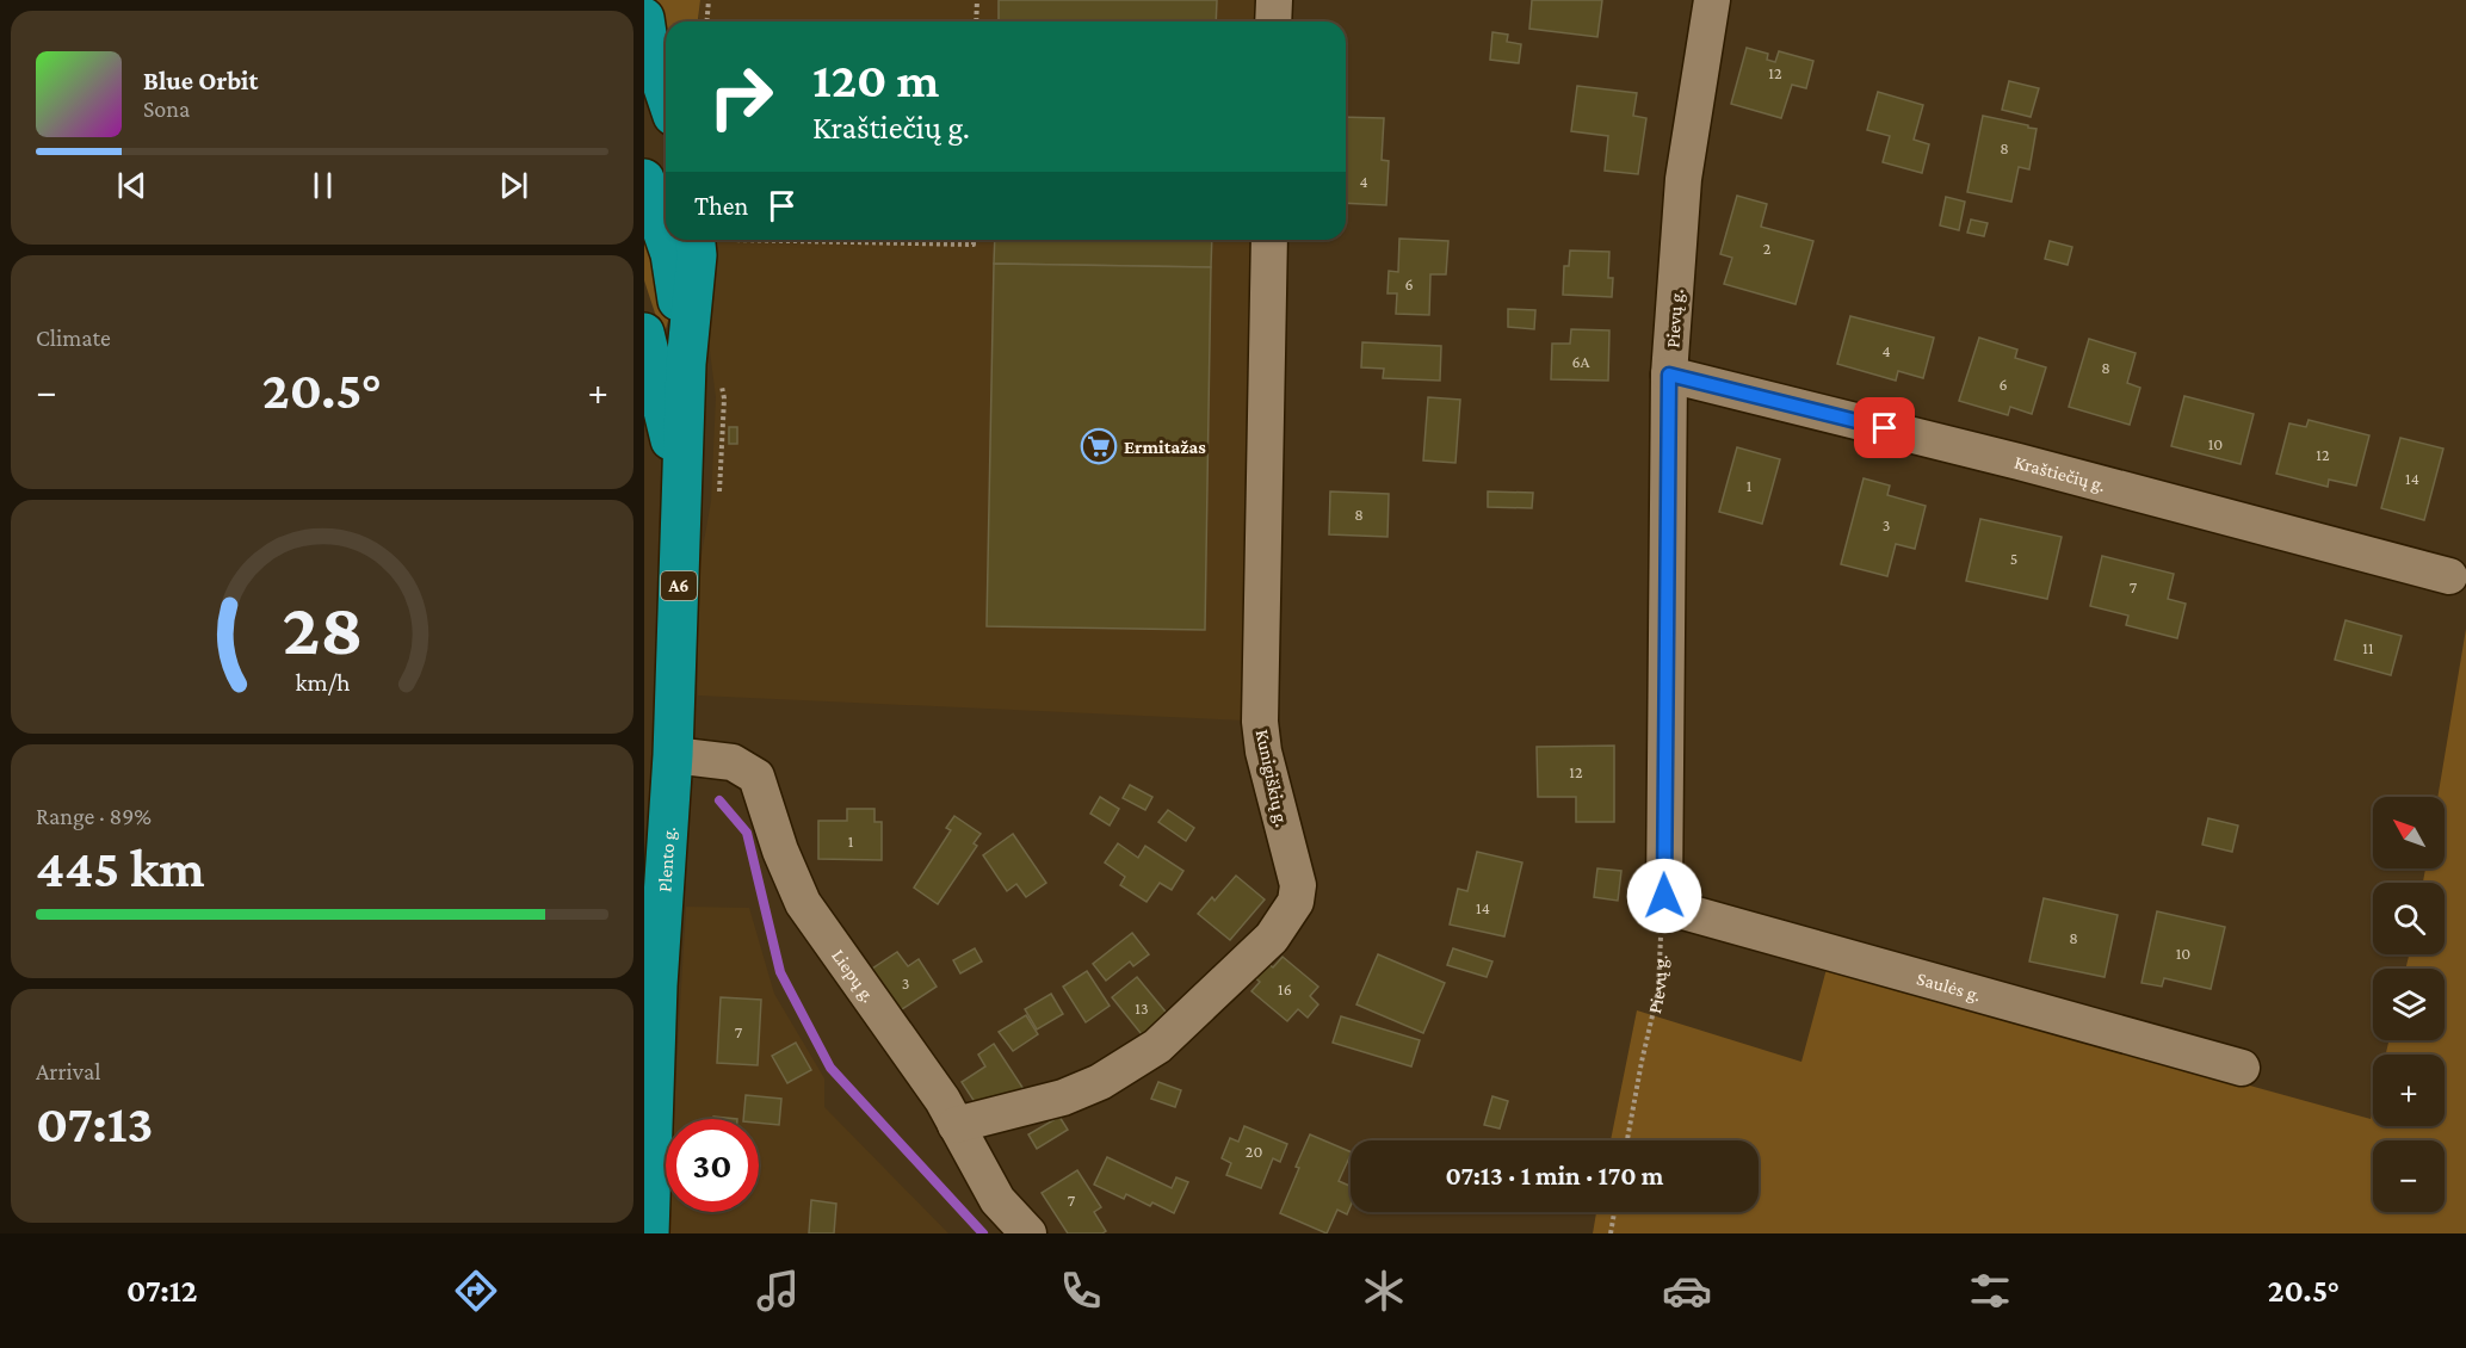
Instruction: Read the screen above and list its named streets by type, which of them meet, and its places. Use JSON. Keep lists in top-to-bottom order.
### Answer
{
  "streets": {
    "highway": ["A6", "Plento g."],
    "street": [
      "Pievų g.",
      "Kraštiečių g.",
      "Kunigiškių g.",
      "Liepų g.",
      "Saulės g."
    ]
  },
  "crossings": [
    ["Pievų g.", "Kraštiečių g."],
    ["Pievų g.", "Saulės g."],
    ["A6", "Plento g."],
    ["Kunigiškių g.", "Liepų g."],
    ["Plento g.", "Liepų g."]
  ],
  "places": {
    "supermarket": ["Ermitažas"]
  },
  "house_numbers": [
    "12",
    "8",
    "4",
    "2",
    "6",
    "4",
    "6A",
    "8",
    "6",
    "10",
    "12",
    "14",
    "1",
    "8",
    "3",
    "5",
    "7",
    "11",
    "12",
    "1",
    "14",
    "8",
    "10",
    "3",
    "16",
    "13",
    "7",
    "20",
    "7"
  ],
  "north": "top left",
  "page": {
    "turn": ["120 m", "Kraštiečių g."],
    "song": ["Blue Orbit", "Sona"],
    "then": "Then",
    "tile": [
      "Climate",
      ["Range · 89%", "445 km"],
      ["Arrival", "07:13"]
    ],
    "heat": ["−", "20.5°", "+"],
    "map_buttons": ["+", "−"],
    "limit": "30",
    "trip": "07:13 · 1 min · 170 m",
    "tabs": ["07:12", "20.5°"],
    "gauge": ["28", "km/h"]
  }
}
